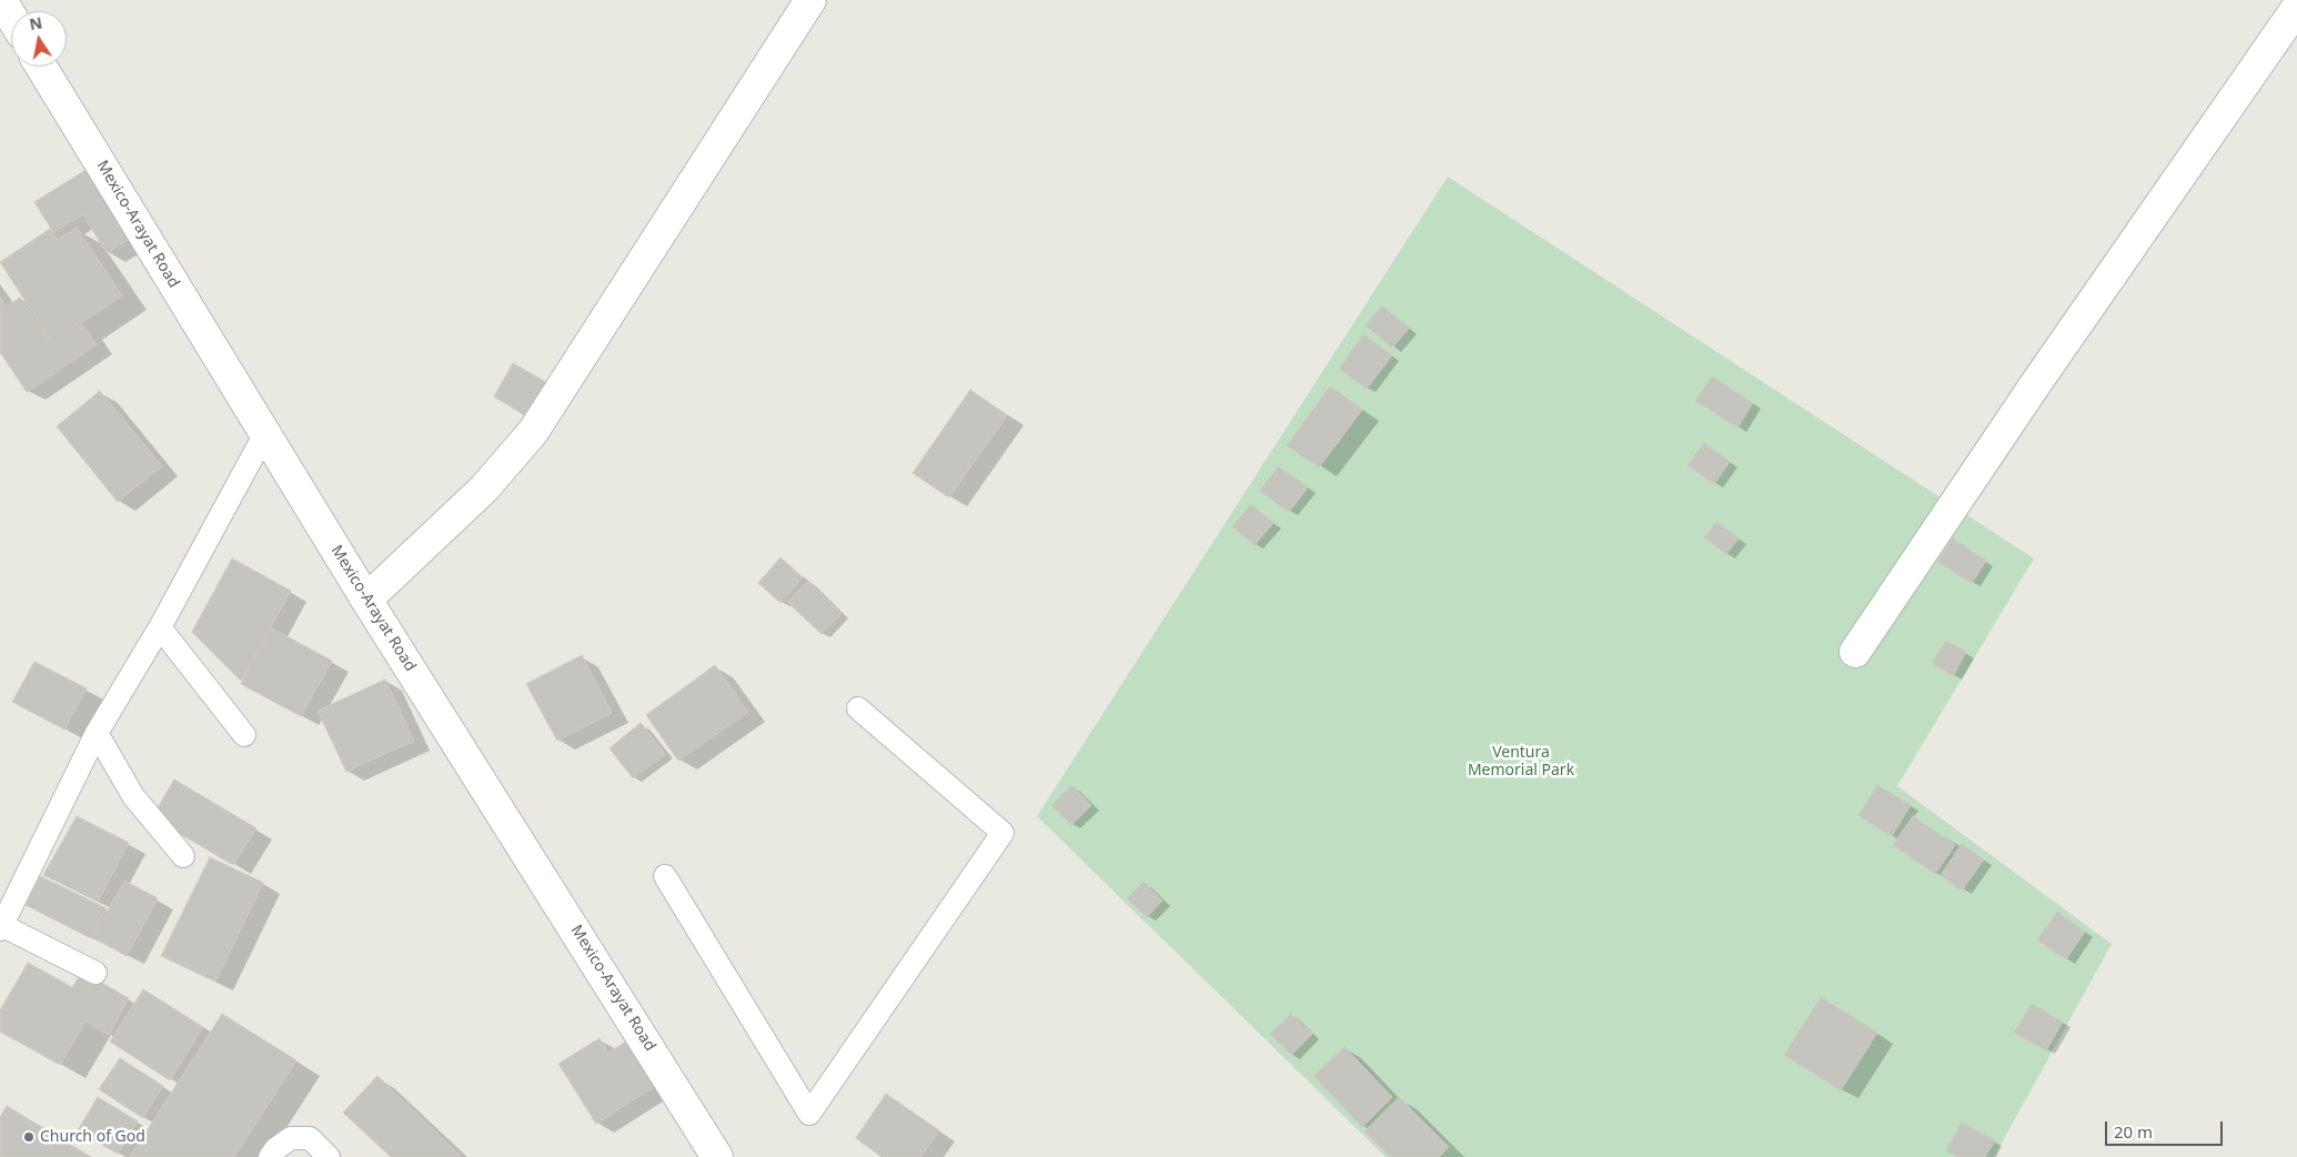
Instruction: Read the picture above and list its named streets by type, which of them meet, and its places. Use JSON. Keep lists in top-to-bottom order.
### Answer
{
  "streets": {
    "street": ["Mexico-Arayat Road"]
  },
  "parks": ["Ventura Memorial Park"],
  "places": ["Church of God"],
  "scale_bar": "20 m",
  "north": "top"
}
